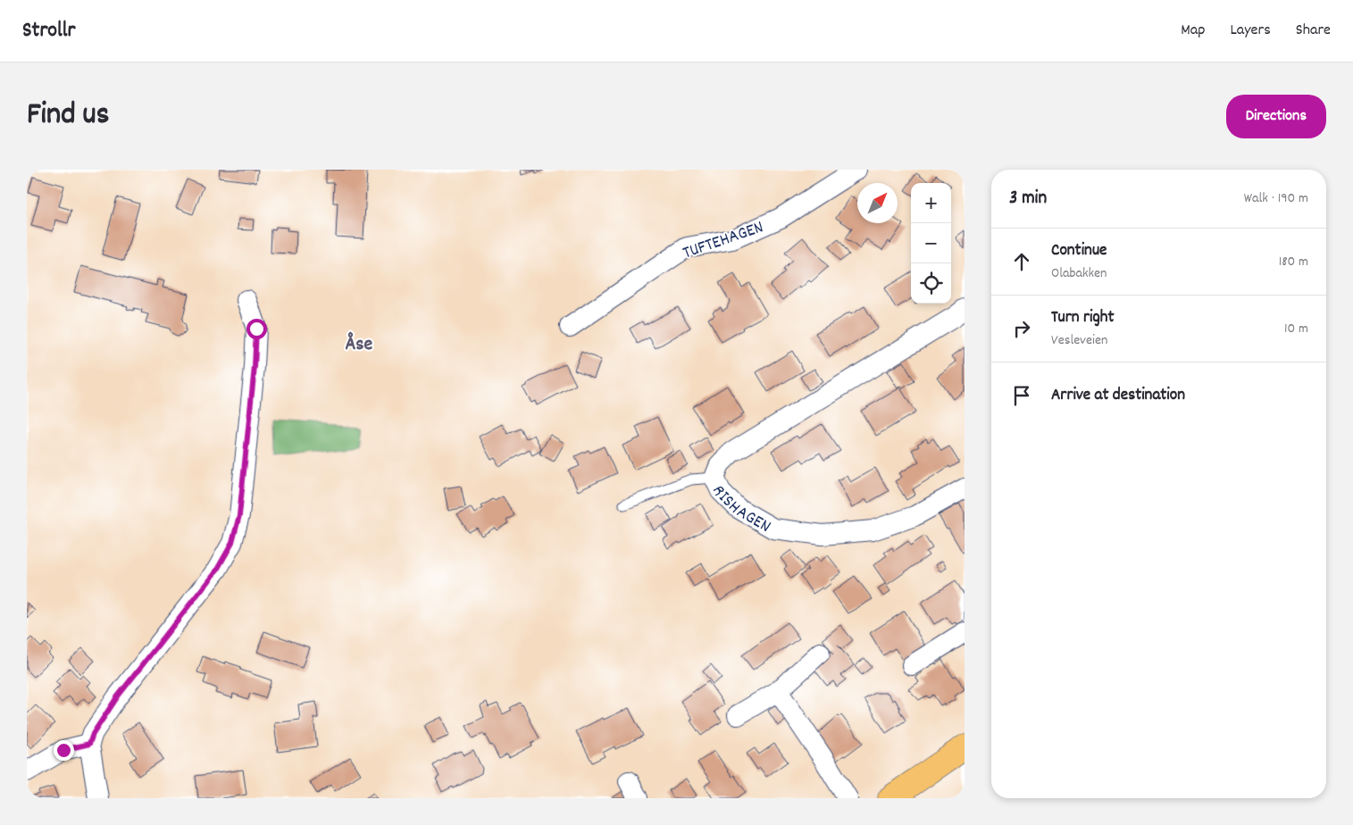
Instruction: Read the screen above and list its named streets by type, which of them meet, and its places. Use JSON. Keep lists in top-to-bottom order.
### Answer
{
  "streets": {
    "street": ["TUFTEHAGEN", "RISHAGEN"]
  },
  "districts": ["Åse"],
  "north": "top right",
  "page": {
    "header": "Strollr",
    "nav": ["Map", "Layers", "Share"],
    "title": "Find us",
    "buttons": "Directions",
    "heading": ["3 min", "Walk · 190 m"],
    "map_buttons": ["+", "−"],
    "list": [
      ["Continue", "Olabakken", "180 m"],
      ["Turn right", "Vesleveien", "10 m"],
      "Arrive at destination"
    ]
  }
}
